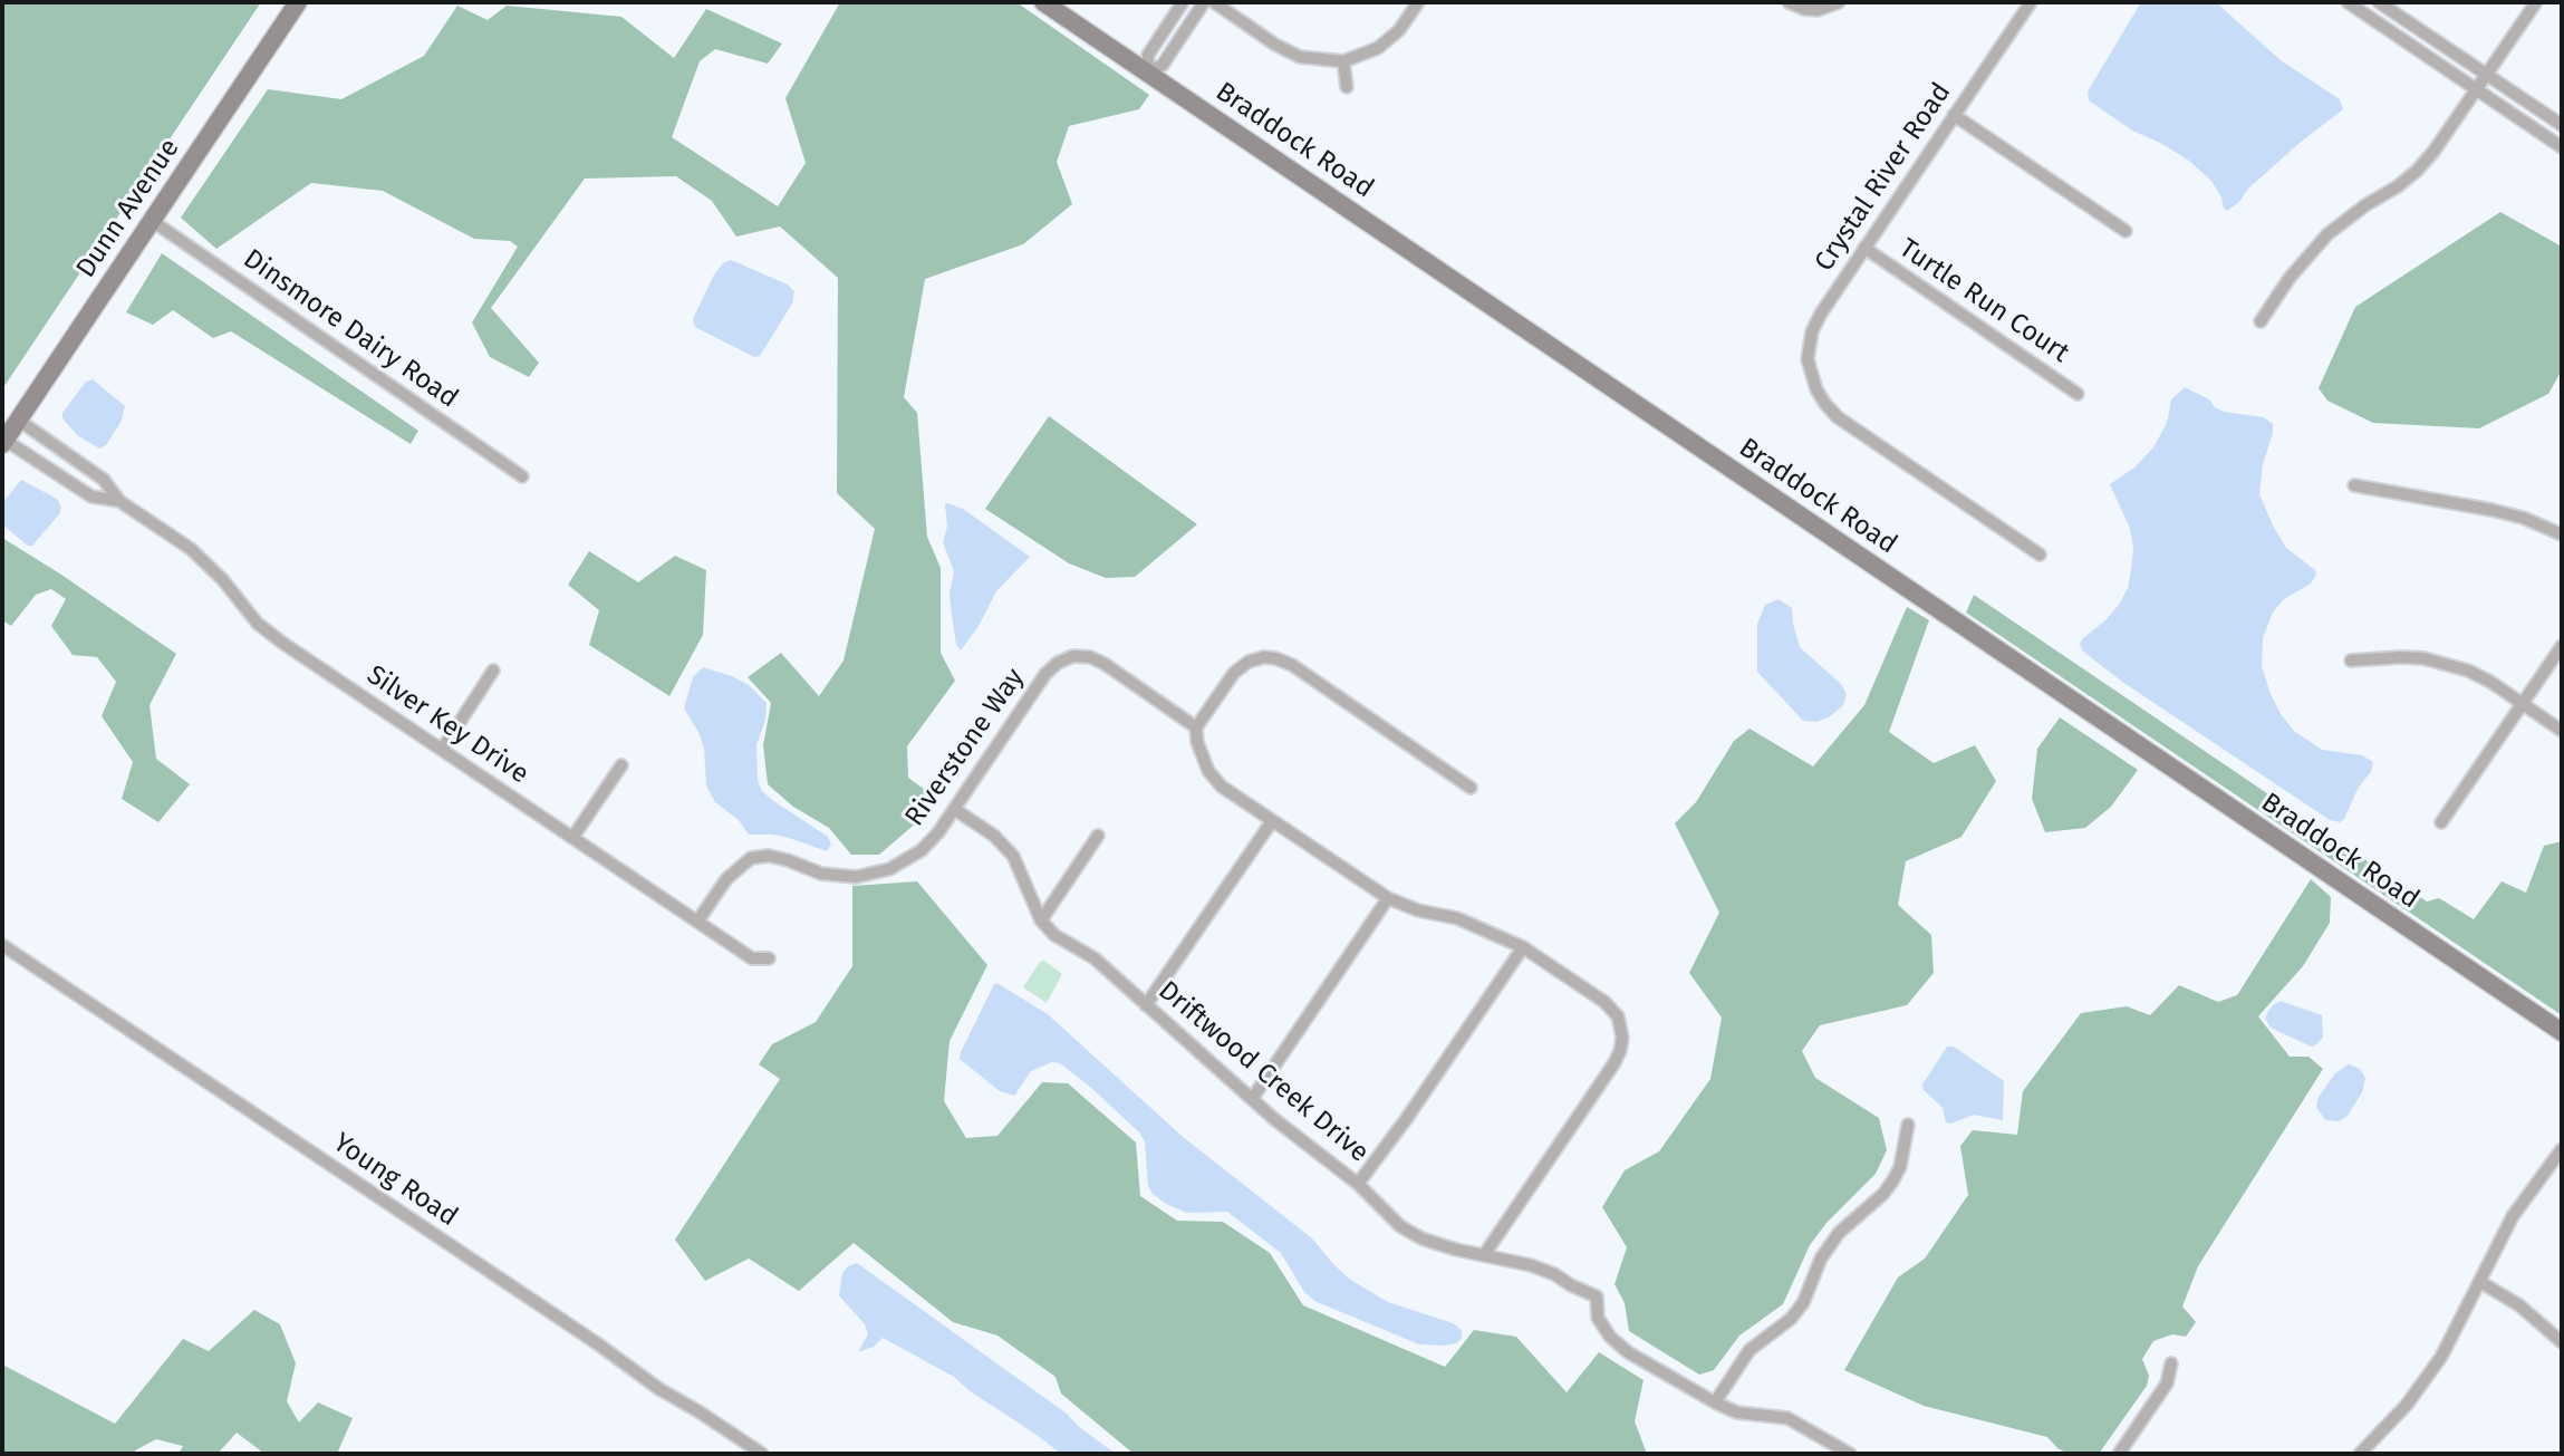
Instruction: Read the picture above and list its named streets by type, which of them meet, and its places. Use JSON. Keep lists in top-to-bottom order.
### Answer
{
  "streets": {
    "street": [
      "Braddock Road",
      "Crystal River Road",
      "Dunn Avenue",
      "Turtle Run Court",
      "Dinsmore Dairy Road",
      "Silver Key Drive",
      "Riverstone Way",
      "Driftwood Creek Drive",
      "Young Road"
    ]
  },
  "crossings": [
    ["Crystal River Road", "Turtle Run Court"],
    ["Dunn Avenue", "Dinsmore Dairy Road"],
    ["Dunn Avenue", "Silver Key Drive"],
    ["Silver Key Drive", "Riverstone Way"],
    ["Riverstone Way", "Driftwood Creek Drive"]
  ]
}
